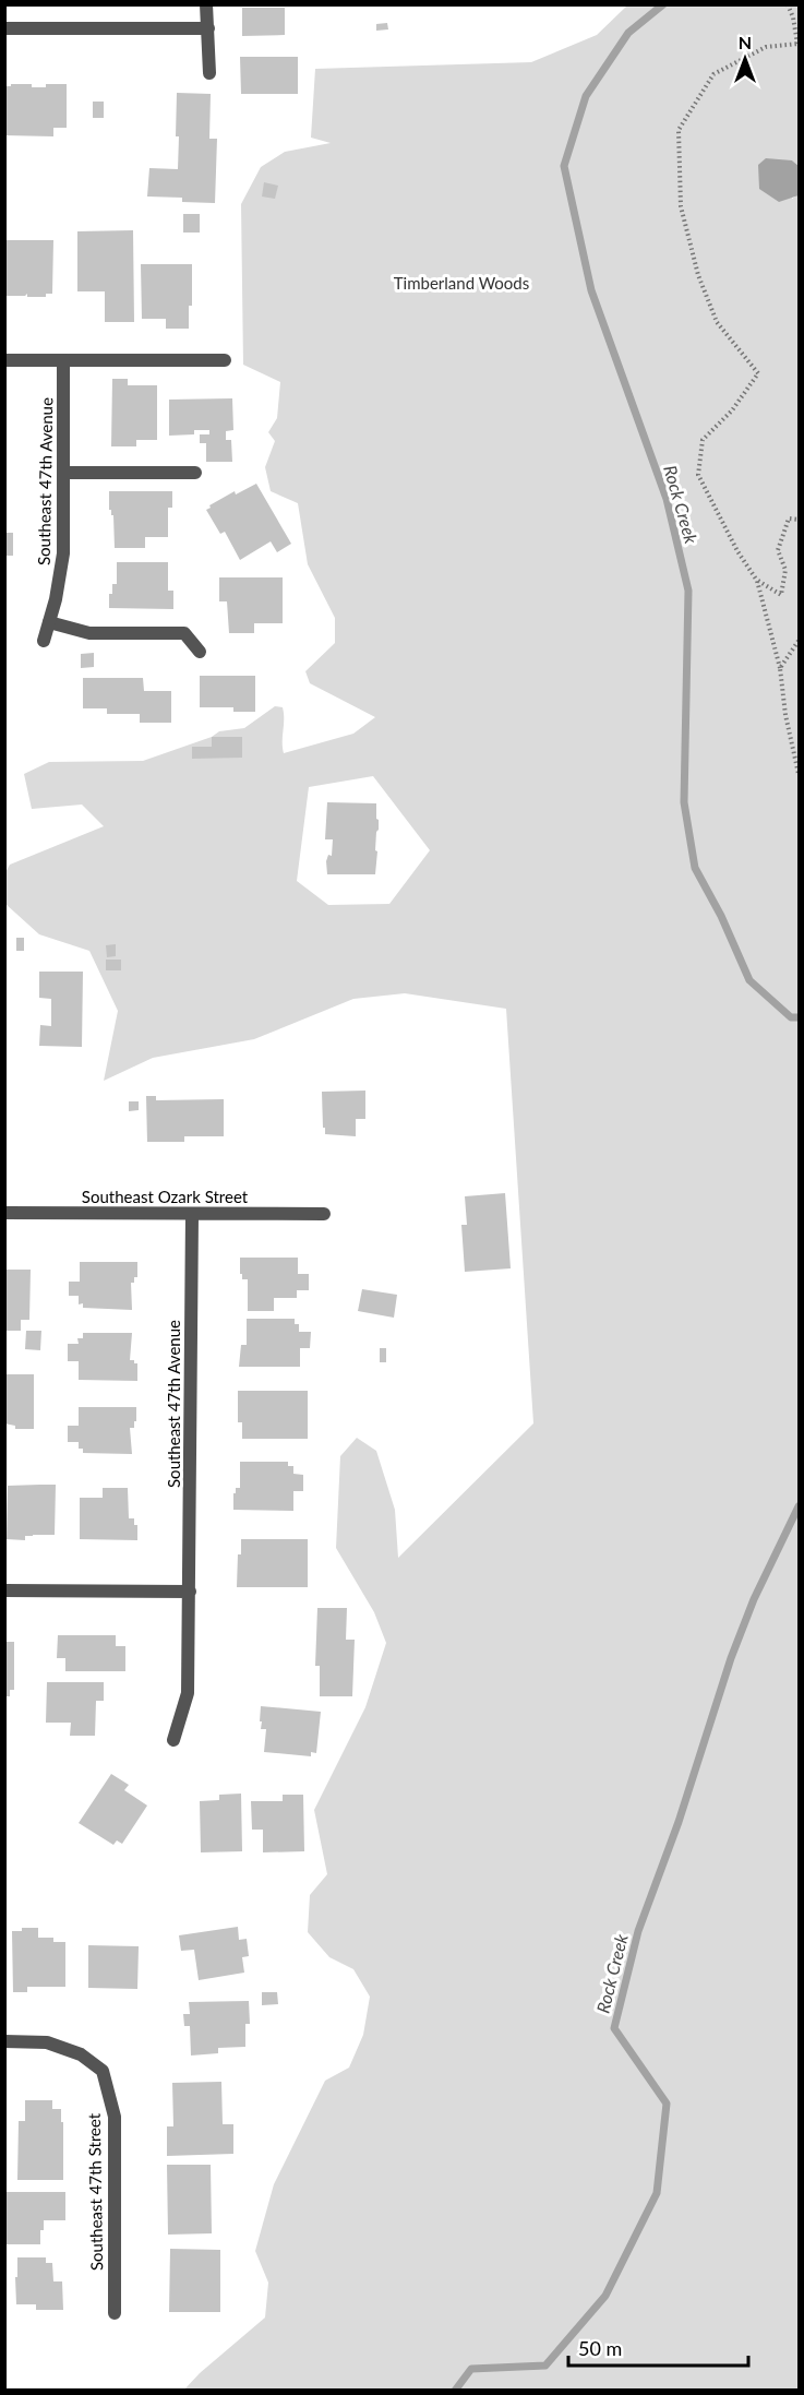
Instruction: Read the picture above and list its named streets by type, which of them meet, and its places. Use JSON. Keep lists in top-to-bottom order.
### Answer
{
  "streets": {
    "street": ["Southeast 47th Avenue", "Southeast Ozark Street", "Southeast 47th Street"]
  },
  "crossings": [
    ["Southeast 47th Avenue", "Southeast Ozark Street"]
  ],
  "water": ["Rock Creek"],
  "parks": ["Timberland Woods"],
  "scale_bar": "50 m",
  "north": "top"
}
